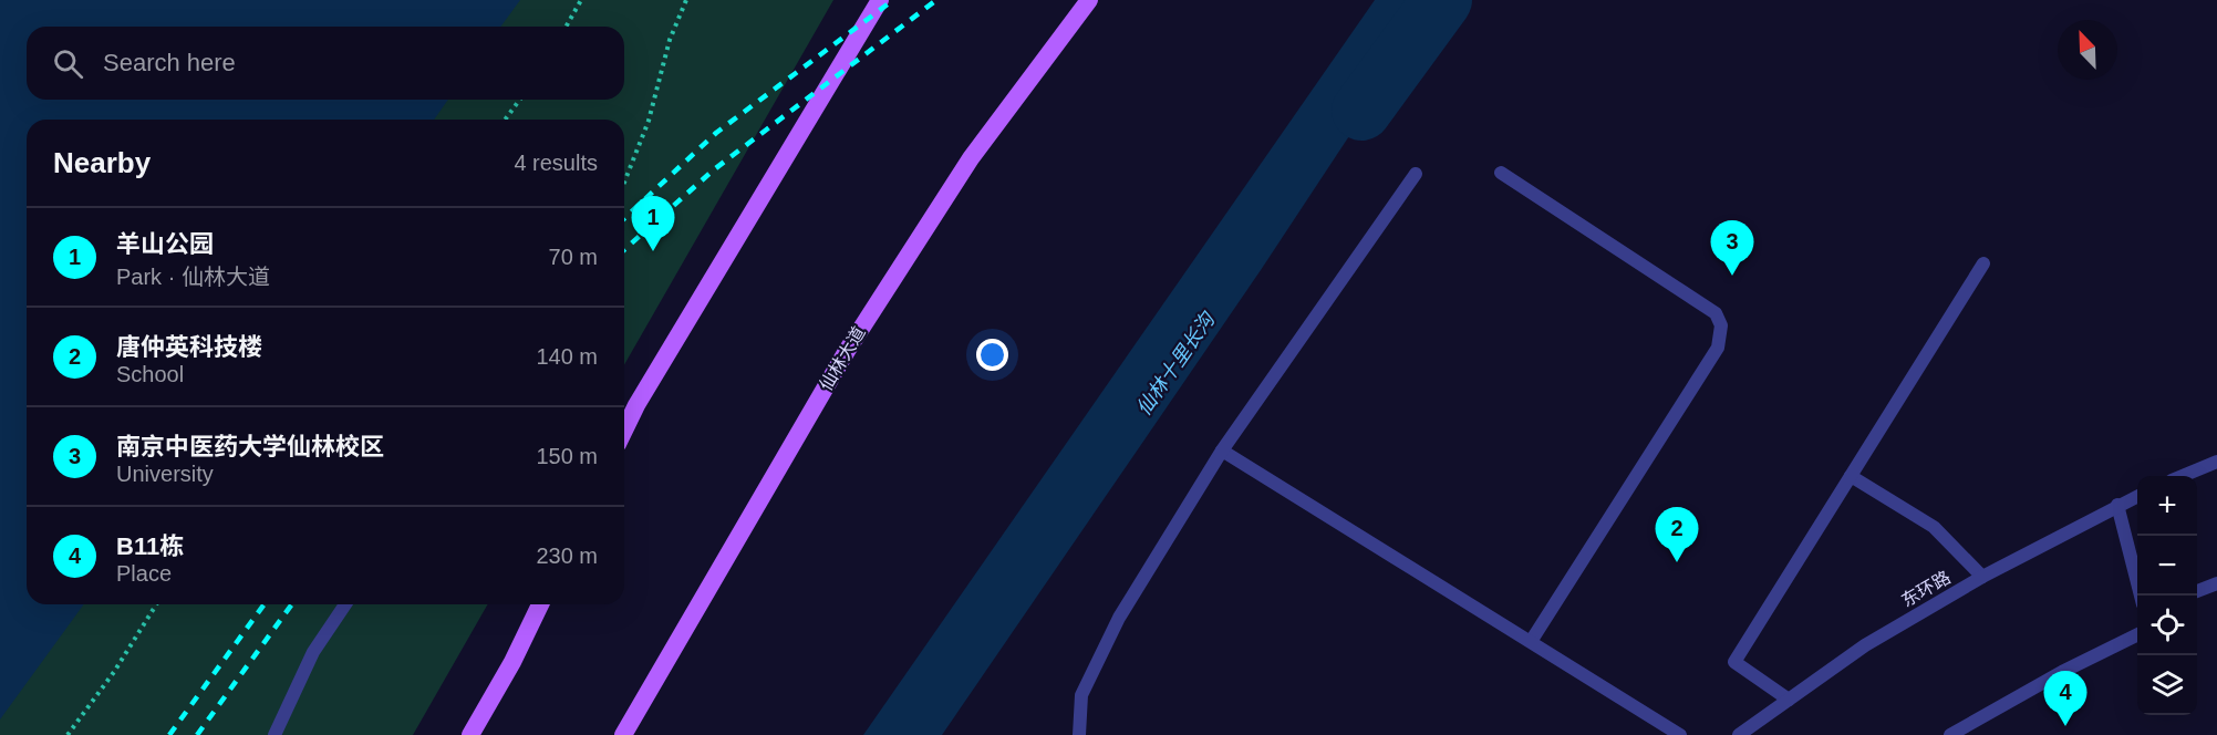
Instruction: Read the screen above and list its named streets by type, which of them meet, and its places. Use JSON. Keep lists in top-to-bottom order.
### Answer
{
  "streets": {
    "main road": ["仙林大道"],
    "lane": ["东环路"]
  },
  "water": ["仙林十里长沟"],
  "north": "top left",
  "page": {
    "search": "Search here",
    "heading": ["Nearby", "4 results"],
    "pins": [
      "1",
      "3",
      "2",
      "4"
    ],
    "list": [
      {
        "mark": "1",
        "name": "羊山公园",
        "note": "Park · 仙林大道",
        "value": "70 m"
      },
      {
        "mark": "2",
        "name": "唐仲英科技楼",
        "note": "School",
        "value": "140 m"
      },
      {
        "mark": "3",
        "name": "南京中医药大学仙林校区",
        "note": "University",
        "value": "150 m"
      },
      {
        "mark": "4",
        "name": "B11栋",
        "note": "Place",
        "value": "230 m"
      }
    ],
    "map_buttons": ["+", "−"]
  }
}
